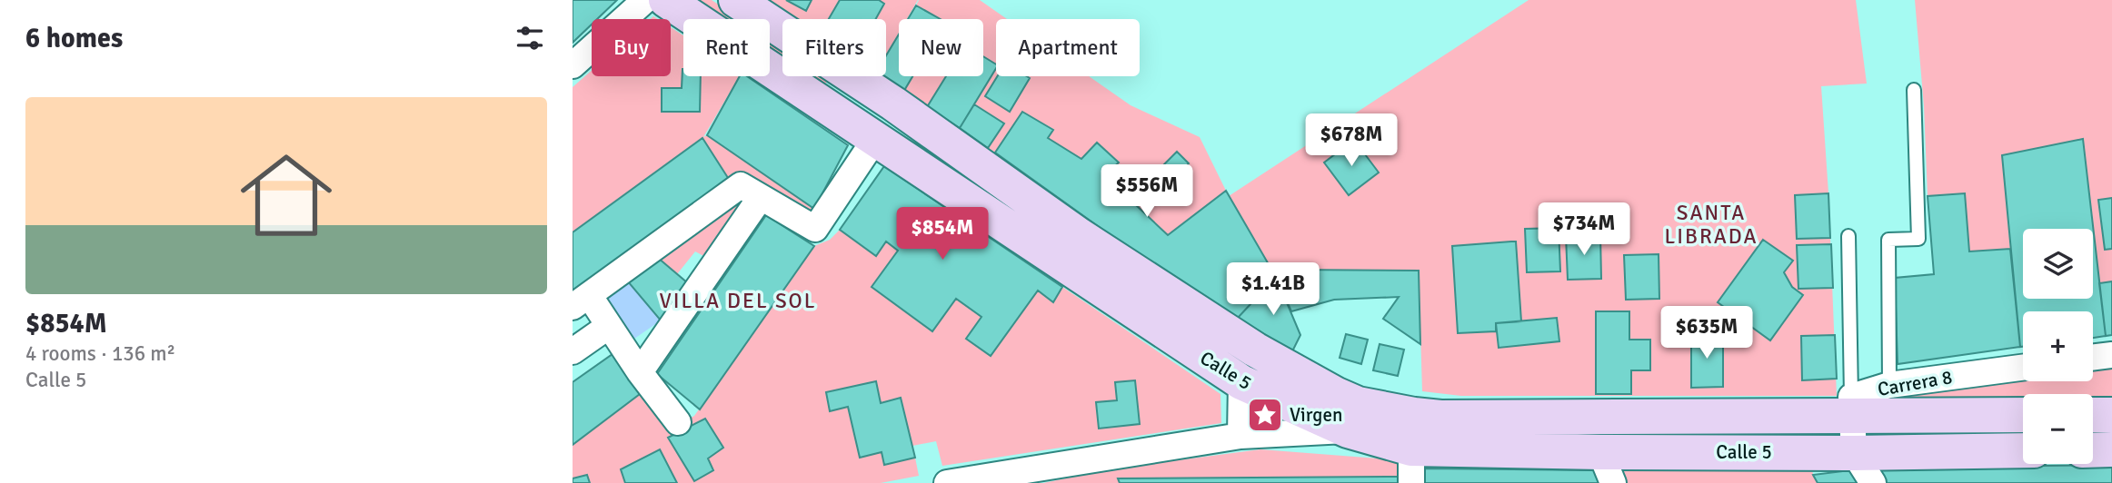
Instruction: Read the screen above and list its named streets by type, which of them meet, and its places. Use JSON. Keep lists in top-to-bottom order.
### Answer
{
  "streets": {
    "main road": ["Calle 5"],
    "street": ["Carrera 8"]
  },
  "crossings": [
    ["Calle 5", "Carrera 8"]
  ],
  "districts": ["SANTA LIBRADA", "VILLA DEL SOL"],
  "places": {
    "place": ["Virgen"]
  },
  "page": {
    "heading": "6 homes",
    "chip": [
      "Buy",
      "Rent",
      "Filters",
      "New",
      "Apartment"
    ],
    "list": [
      {
        "name": "$854M",
        "note": "4 rooms · 136 m² · Calle 5"
      }
    ],
    "price": [
      "$678M",
      "$556M",
      "$734M",
      "$854M",
      "$1.41B",
      "$635M"
    ],
    "map_buttons": ["+", "−"]
  }
}
